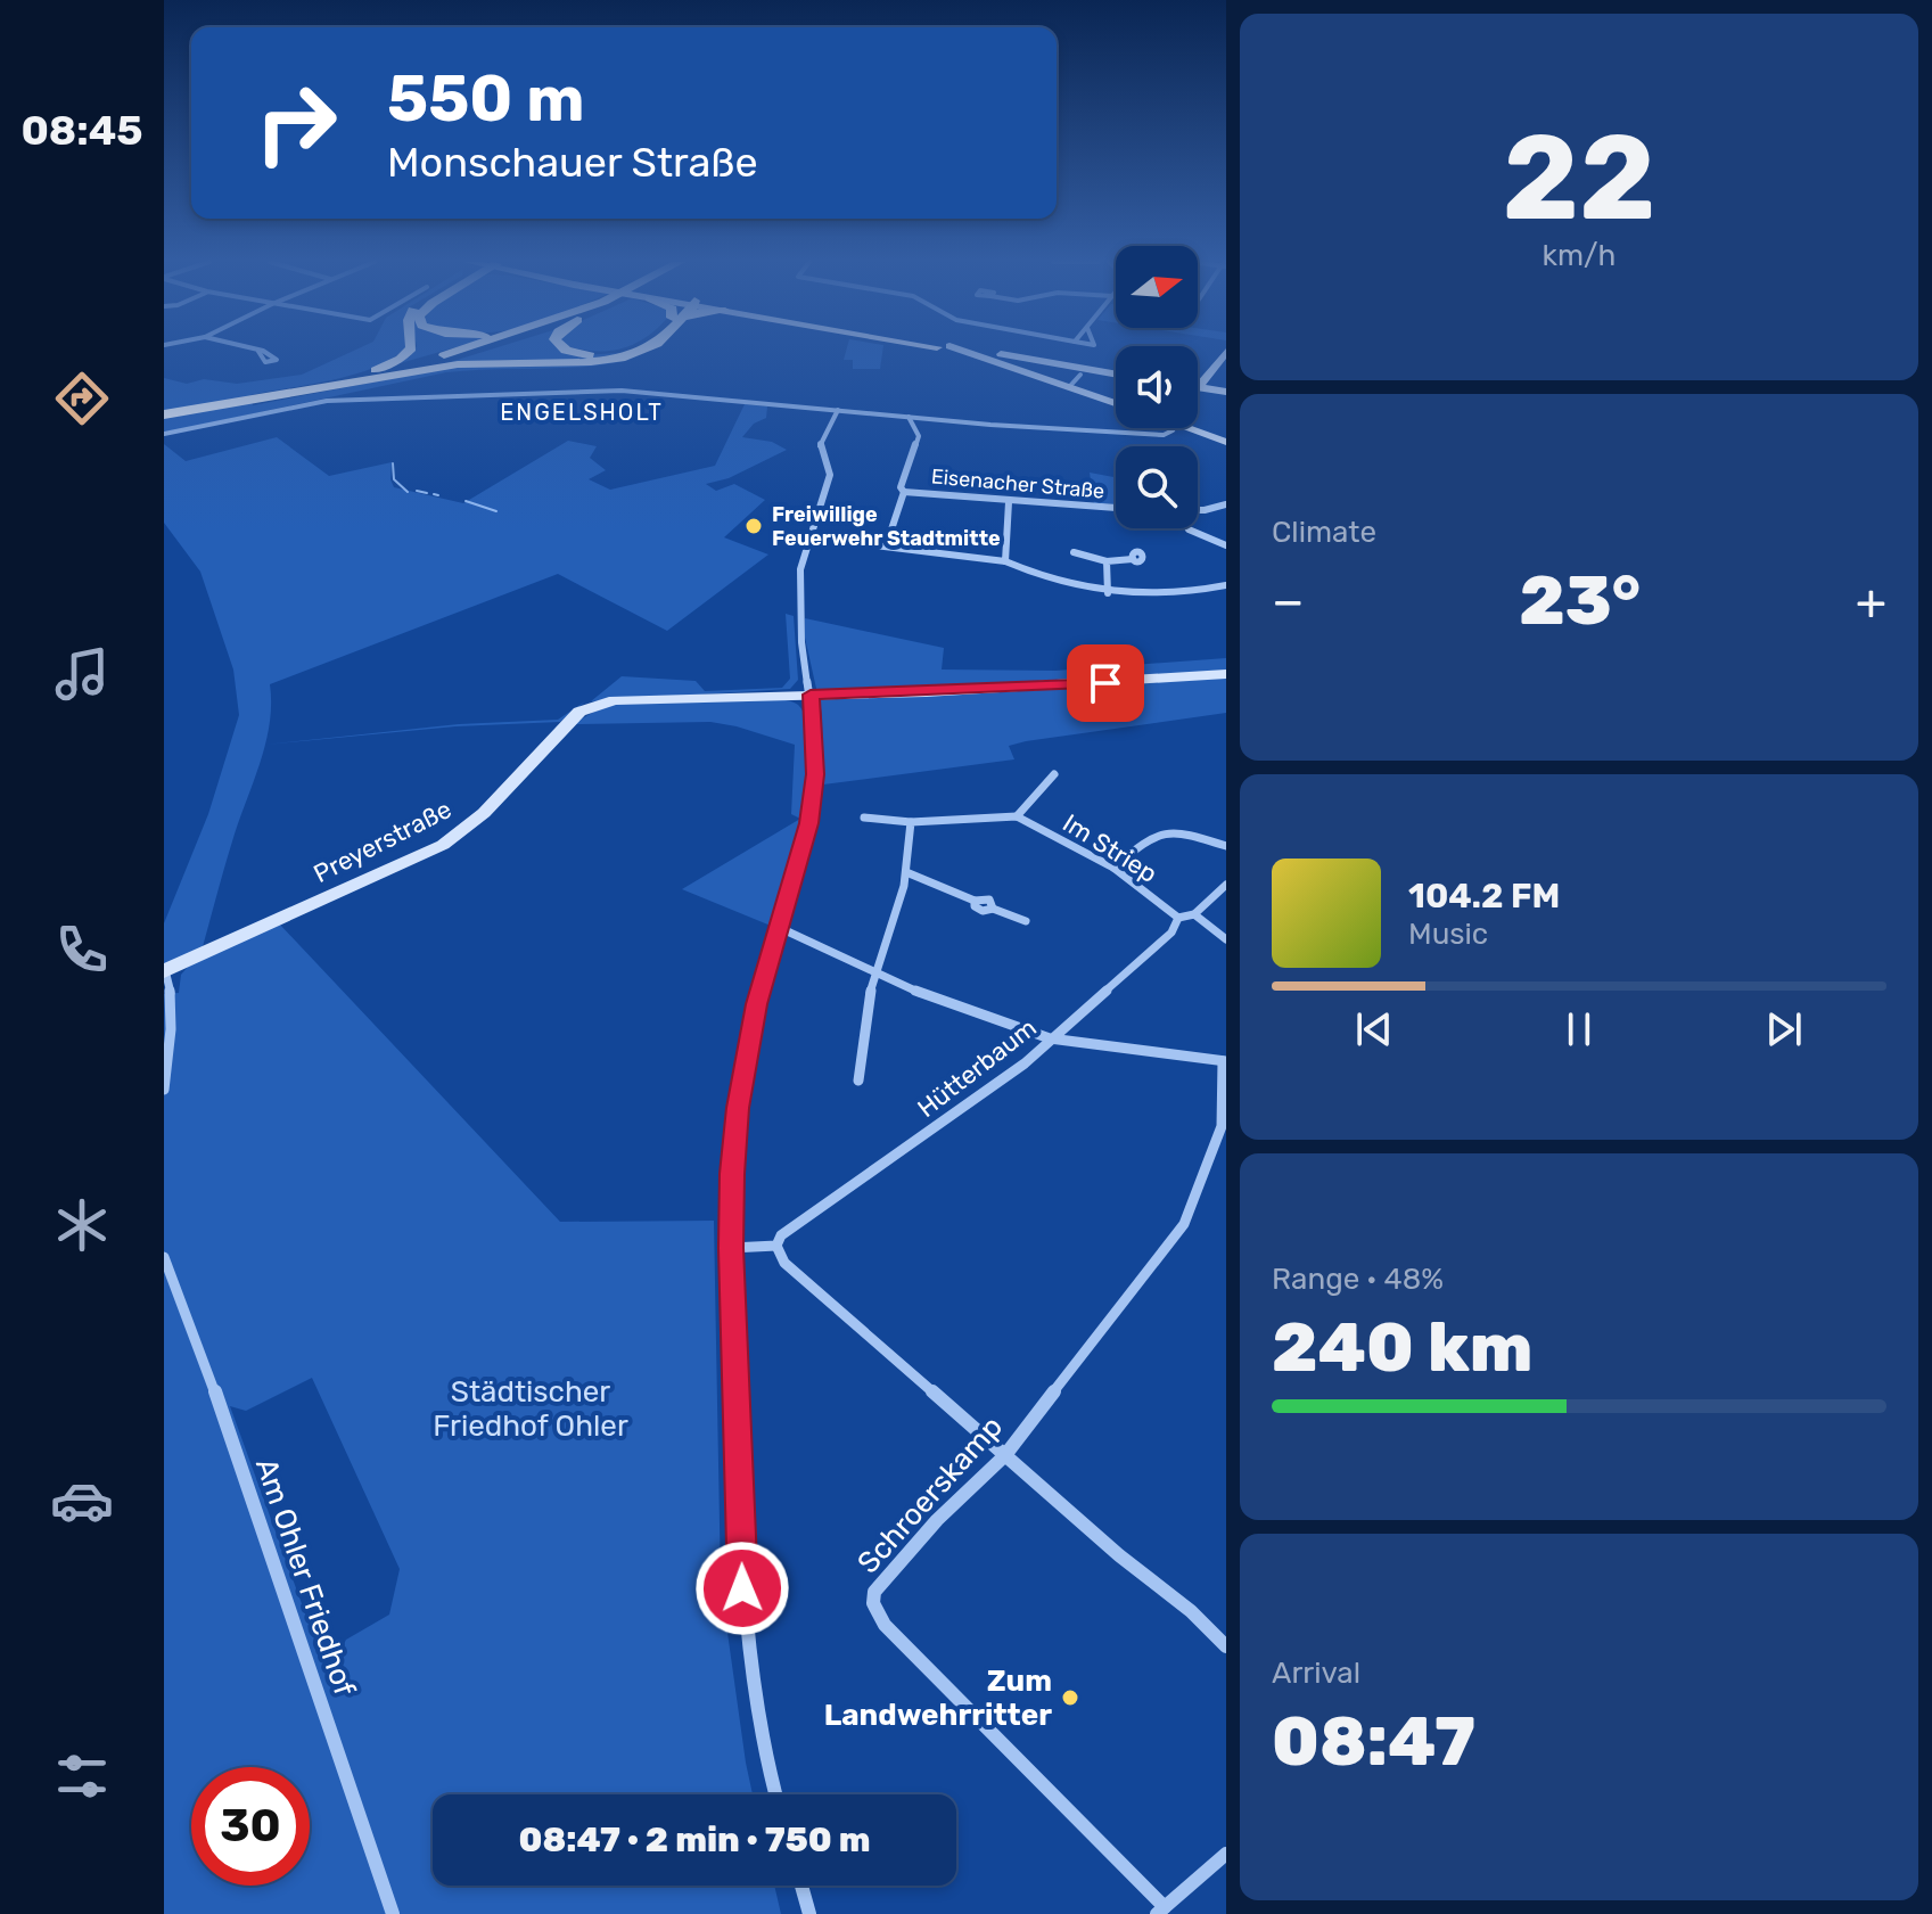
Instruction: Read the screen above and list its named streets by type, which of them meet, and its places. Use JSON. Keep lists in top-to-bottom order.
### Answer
{
  "streets": {
    "main road": ["Preyerstraße"],
    "street": [
      "Eisenacher Straße",
      "Im Striep",
      "Hütterbaum",
      "Schroerskamp",
      "Am Ohler Friedhof"
    ]
  },
  "crossings": [
    ["Im Striep", "Hütterbaum"]
  ],
  "districts": ["ENGELSHOLT"],
  "parks": ["Städtischer Friedhof Ohler"],
  "places": ["Freiwillige Feuerwehr Stadtmitte", "Zum Landwehrritter"],
  "north": "right",
  "page": {
    "tabs": "08:45",
    "tile": [
      ["22", "km/h"],
      "Climate",
      ["Range · 48%", "240 km"],
      ["Arrival", "08:47"]
    ],
    "turn": ["550 m", "Monschauer Straße"],
    "heat": ["−", "23°", "+"],
    "song": ["104.2 FM", "Music"],
    "limit": "30",
    "trip": "08:47 · 2 min · 750 m"
  }
}
